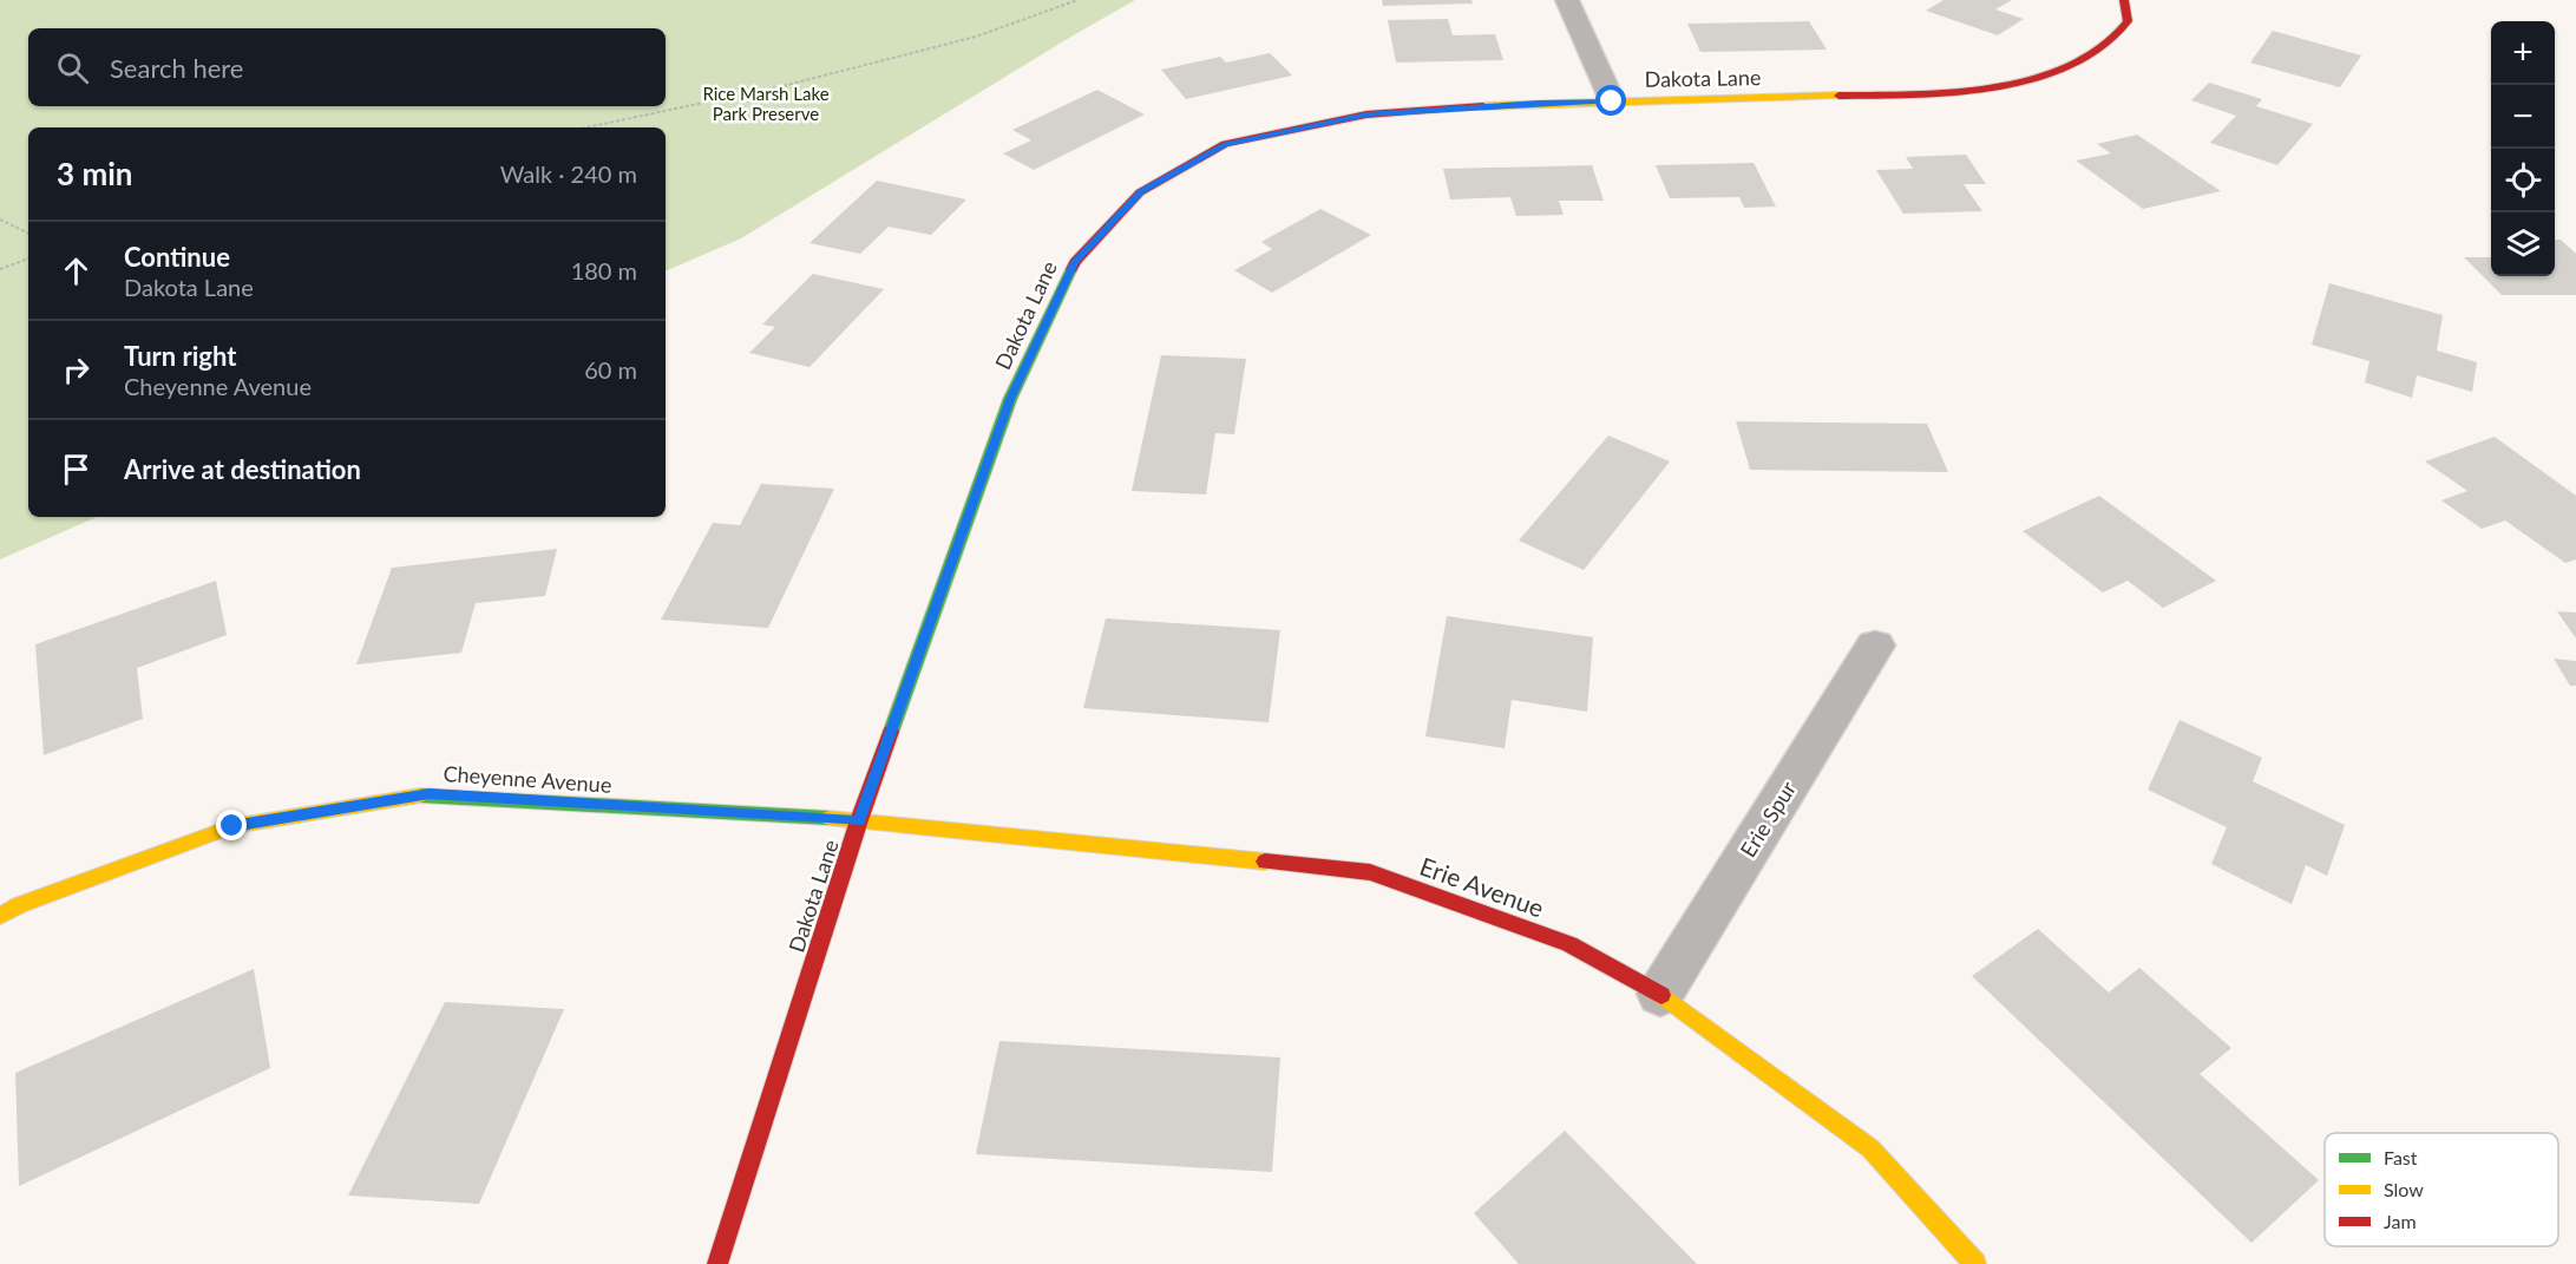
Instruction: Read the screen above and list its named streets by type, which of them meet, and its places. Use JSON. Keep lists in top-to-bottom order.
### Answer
{
  "streets": {
    "street": [
      "Dakota Lane",
      "Cheyenne Avenue",
      "Erie Spur",
      "Erie Avenue"
    ]
  },
  "crossings": [
    ["Dakota Lane", "Cheyenne Avenue"],
    ["Dakota Lane", "Erie Avenue"],
    ["Cheyenne Avenue", "Erie Avenue"],
    ["Erie Spur", "Erie Avenue"]
  ],
  "parks": ["Rice Marsh Lake Park Preserve"],
  "legend": ["Fast", "Slow", "Jam"],
  "page": {
    "map_buttons": ["+", "−"],
    "search": "Search here",
    "heading": ["3 min", "Walk · 240 m"],
    "list": [
      ["Continue", "Dakota Lane", "180 m"],
      ["Turn right", "Cheyenne Avenue", "60 m"],
      "Arrive at destination"
    ]
  }
}
